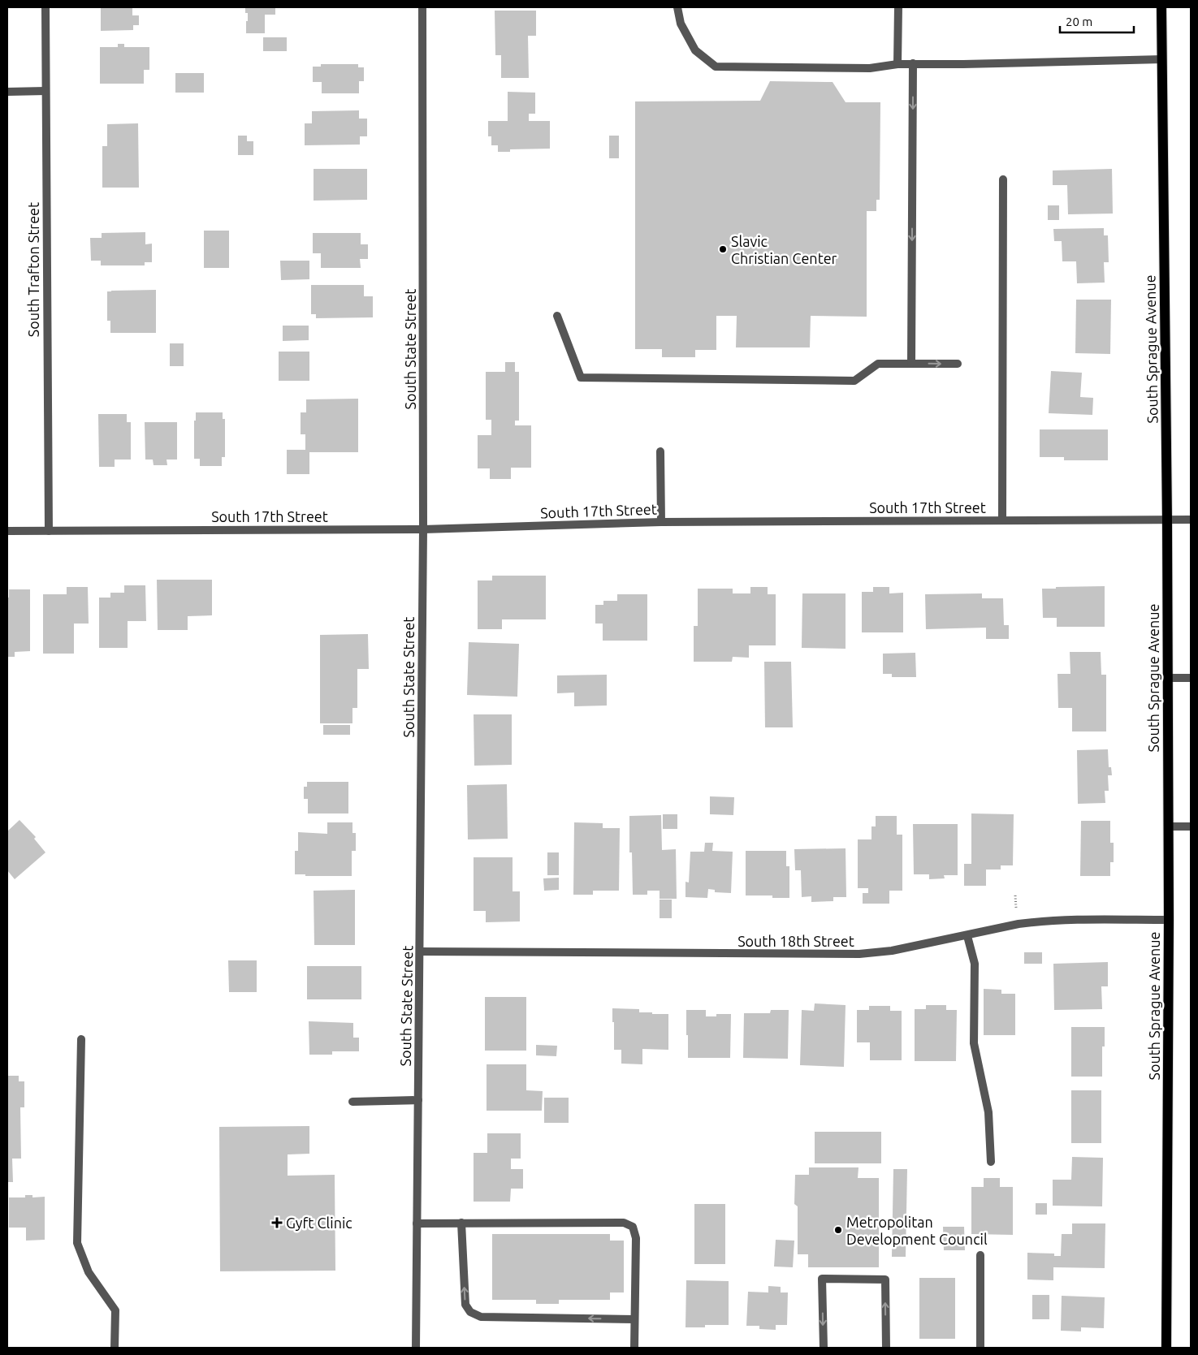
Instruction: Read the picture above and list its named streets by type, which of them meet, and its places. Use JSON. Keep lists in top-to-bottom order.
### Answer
{
  "streets": {
    "main road": ["South Sprague Avenue"],
    "street": [
      "South Trafton Street",
      "South State Street",
      "South 17th Street",
      "South 18th Street"
    ]
  },
  "crossings": [
    ["South Trafton Street", "South 17th Street"],
    ["South State Street", "South 17th Street"],
    ["South State Street", "South 18th Street"],
    ["South Sprague Avenue", "South 17th Street"],
    ["South Sprague Avenue", "South 18th Street"]
  ],
  "places": {
    "other": ["Slavic Christian Center", "Metropolitan Development Council"],
    "health": ["Gyft Clinic"]
  },
  "scale_bar": "20 m"
}
